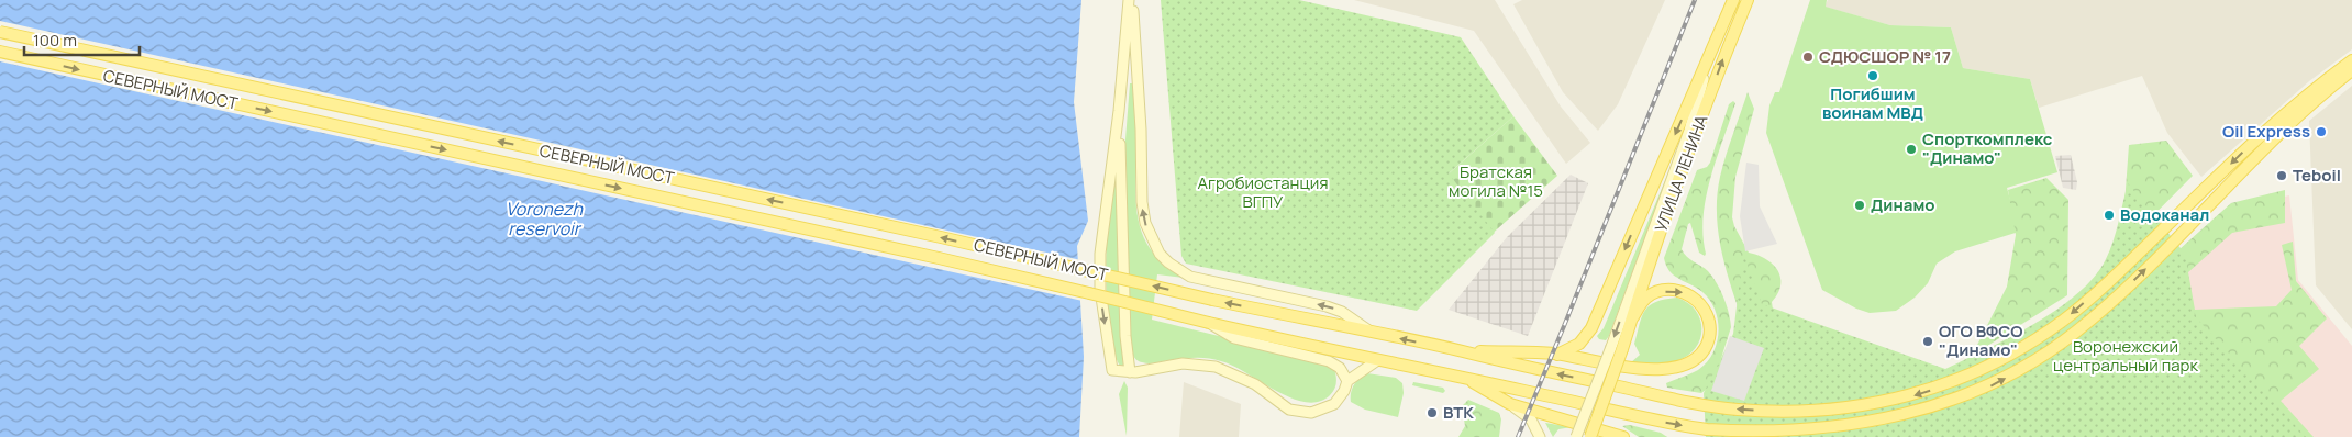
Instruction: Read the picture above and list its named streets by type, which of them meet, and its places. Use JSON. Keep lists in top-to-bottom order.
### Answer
{
  "streets": {
    "main road": ["СЕВЕРНЫЙ МОСТ", "УЛИЦА ЛЕНИНА"]
  },
  "water": ["Voronezh reservoir"],
  "parks": ["Братская могила №15", "Агробиостанция ВГПУ", "Воронежский центральный парк"],
  "places": [
    "СДЮСШОР № 17",
    "Погибшим воинам МВД",
    "Oil Express",
    "Спорткомплекс \"Динамо\"",
    "Teboil",
    "Динамо",
    "Водоканал",
    "ОГО ВФСО \"Динамо\"",
    "ВТК"
  ],
  "scale_bar": "100 m"
}
